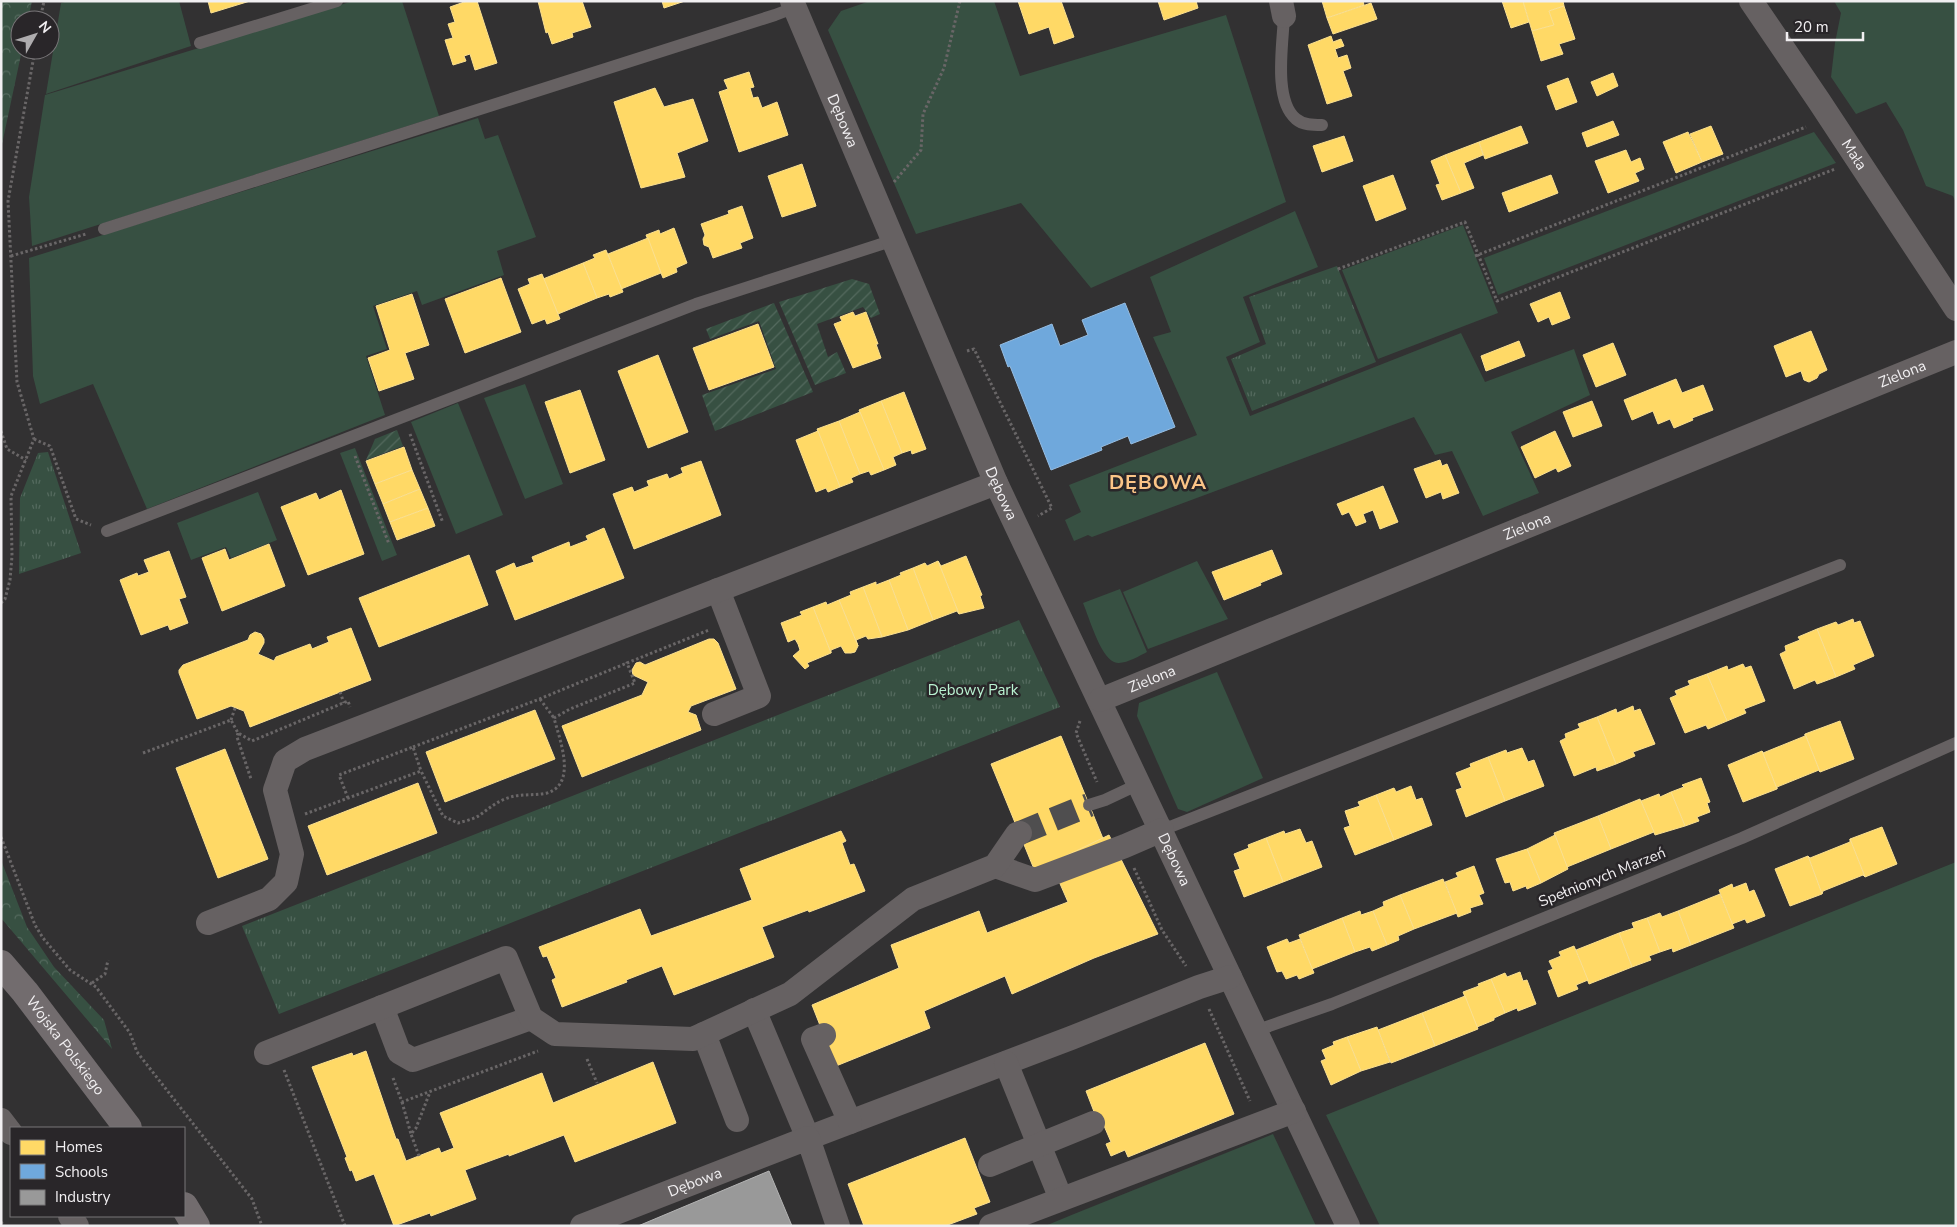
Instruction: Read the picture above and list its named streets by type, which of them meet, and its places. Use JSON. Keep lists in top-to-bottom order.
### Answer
{
  "streets": {
    "main road": ["Wojska Polskiego"],
    "street": ["Dębowa", "Mała", "Zielona"],
    "lane": ["Spełnionych Marzeń"]
  },
  "crossings": [
    ["Dębowa", "Zielona"],
    ["Dębowa", "Spełnionych Marzeń"]
  ],
  "districts": ["DĘBOWA"],
  "parks": ["Dębowy Park"],
  "legend": ["Homes", "Schools", "Industry"],
  "scale_bar": "20 m",
  "north": "top right"
}
